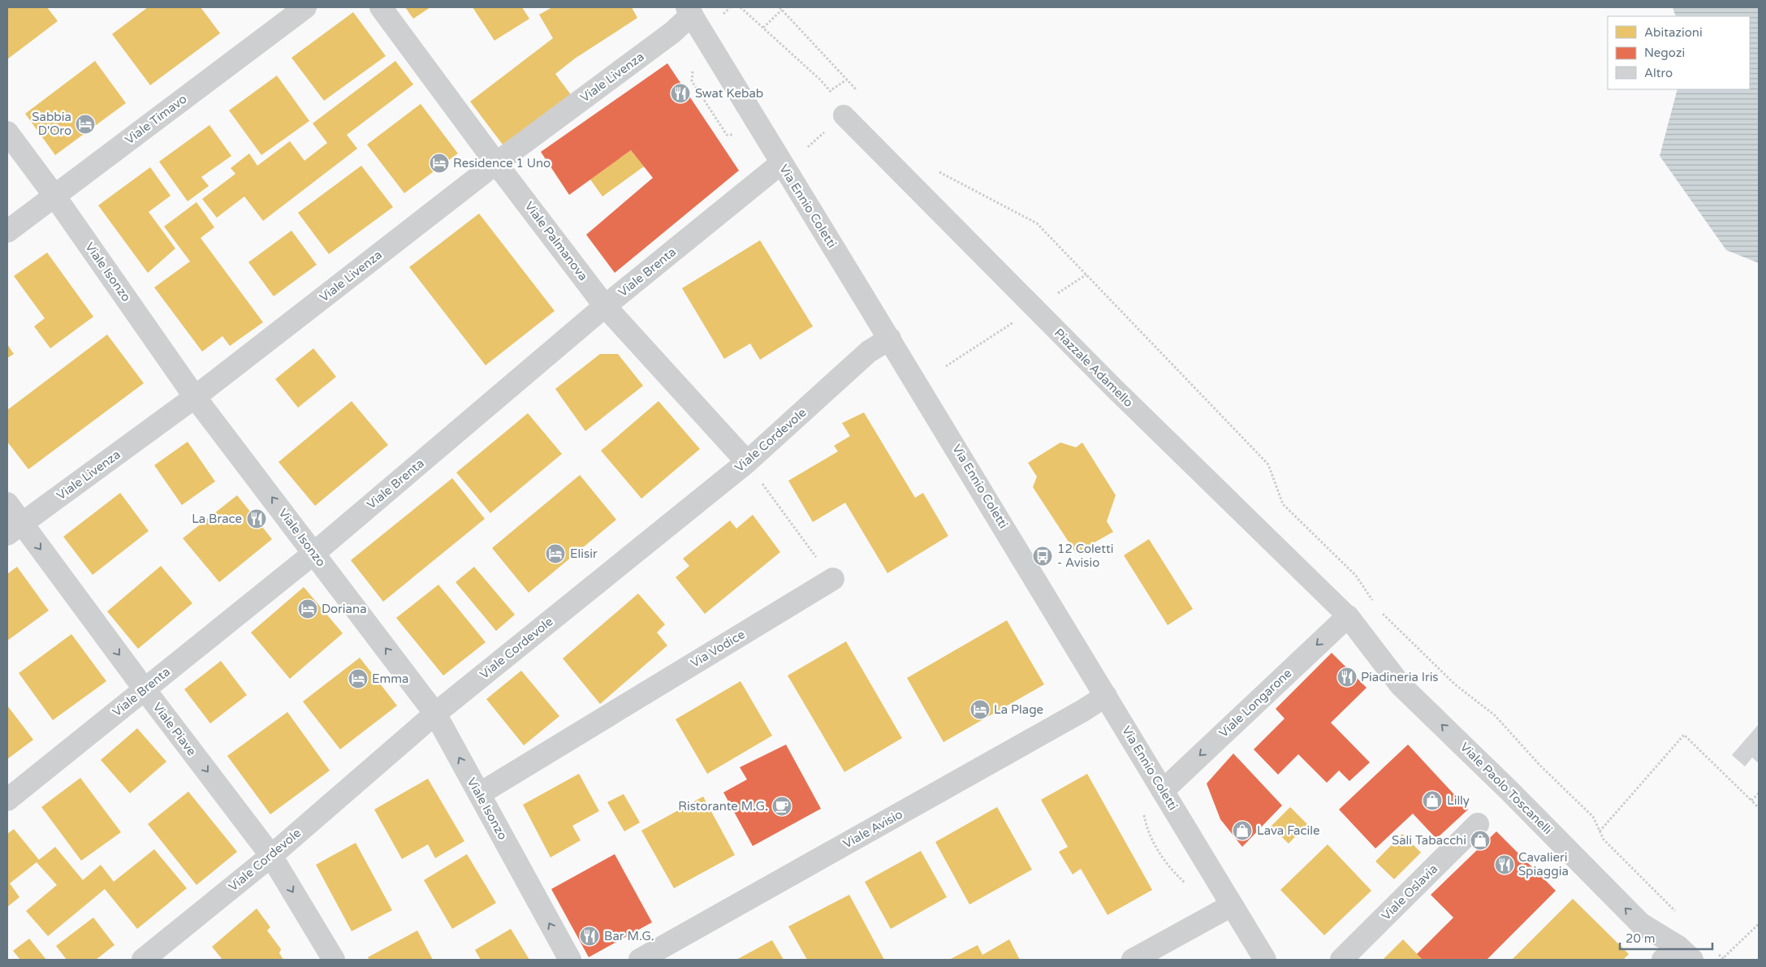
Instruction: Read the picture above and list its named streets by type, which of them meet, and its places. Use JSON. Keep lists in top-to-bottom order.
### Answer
{
  "streets": {
    "street": [
      "Viale Livenza",
      "Viale Timavo",
      "Via Ennio Coletti",
      "Viale Palmanova",
      "Viale Isonzo",
      "Viale Brenta",
      "Piazzale Adamello",
      "Viale Cordevole",
      "Via Vodice",
      "Viale Longarone",
      "Viale Piave",
      "Viale Paolo Toscanelli",
      "Viale Avisio",
      "Viale Oslavia"
    ]
  },
  "crossings": [
    ["Viale Livenza", "Via Ennio Coletti"],
    ["Viale Livenza", "Viale Palmanova"],
    ["Viale Livenza", "Viale Isonzo"],
    ["Viale Livenza", "Viale Piave"],
    ["Viale Timavo", "Viale Isonzo"],
    ["Via Ennio Coletti", "Viale Brenta"],
    ["Via Ennio Coletti", "Viale Cordevole"],
    ["Via Ennio Coletti", "Viale Longarone"],
    ["Via Ennio Coletti", "Viale Avisio"],
    ["Viale Palmanova", "Viale Brenta"],
    ["Viale Palmanova", "Viale Cordevole"],
    ["Viale Isonzo", "Viale Brenta"],
    ["Viale Isonzo", "Viale Cordevole"],
    ["Viale Isonzo", "Via Vodice"],
    ["Viale Brenta", "Viale Piave"],
    ["Piazzale Adamello", "Viale Longarone"],
    ["Piazzale Adamello", "Viale Paolo Toscanelli"],
    ["Viale Cordevole", "Viale Piave"],
    ["Viale Longarone", "Viale Paolo Toscanelli"]
  ],
  "one_way": [
    "Viale Isonzo",
    "Viale Longarone",
    "Viale Piave",
    "Viale Paolo Toscanelli"
  ],
  "places": {
    "restaurant": [
      "Swat Kebab",
      "La Brace",
      "Piadineria Iris",
      "Cavalieri Spiaggia",
      "Bar M.G."
    ],
    "hotel": [
      "Sabbia D'Oro",
      "Residence 1 Uno",
      "Elisir",
      "Doriana",
      "Emma",
      "La Plage"
    ],
    "bus stop": ["12 Coletti - Avisio"],
    "shop": ["Lilly", "Lava Facile", "Sali Tabacchi"],
    "cafe": ["Ristorante M.G."]
  },
  "legend": ["Abitazioni", "Negozi", "Altro"],
  "scale_bar": "20 m"
}
